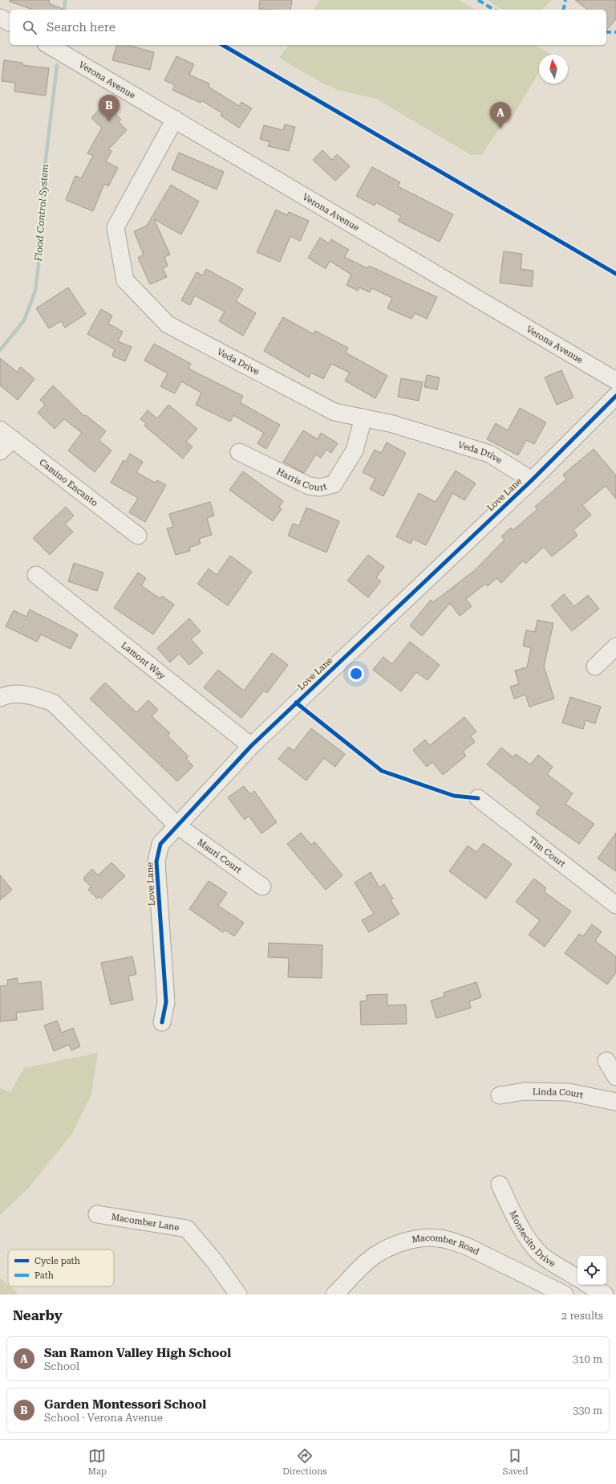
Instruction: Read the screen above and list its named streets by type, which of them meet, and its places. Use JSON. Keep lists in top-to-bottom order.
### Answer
{
  "streets": {
    "street": [
      "Verona Avenue",
      "Veda Drive",
      "Harris Court",
      "Camino Encanto",
      "Love Lane",
      "Lamont Way",
      "Tim Court",
      "Mauri Court",
      "Linda Court",
      "Macomber Lane",
      "Montecito Drive",
      "Macomber Road"
    ]
  },
  "crossings": [
    ["Verona Avenue", "Veda Drive"],
    ["Veda Drive", "Harris Court"],
    ["Veda Drive", "Love Lane"],
    ["Love Lane", "Lamont Way"],
    ["Love Lane", "Mauri Court"]
  ],
  "water": ["Flood Control System"],
  "legend": ["Cycle path", "Path"],
  "north": "top",
  "page": {
    "search": "Search here",
    "pins": ["B", "A"],
    "heading": ["Nearby", "2 results"],
    "list": [
      {
        "mark": "A",
        "name": "San Ramon Valley High School",
        "note": "School",
        "value": "310 m"
      },
      {
        "mark": "B",
        "name": "Garden Montessori School",
        "note": "School · Verona Avenue",
        "value": "330 m"
      }
    ],
    "nav": ["Map", "Directions", "Saved"]
  }
}
